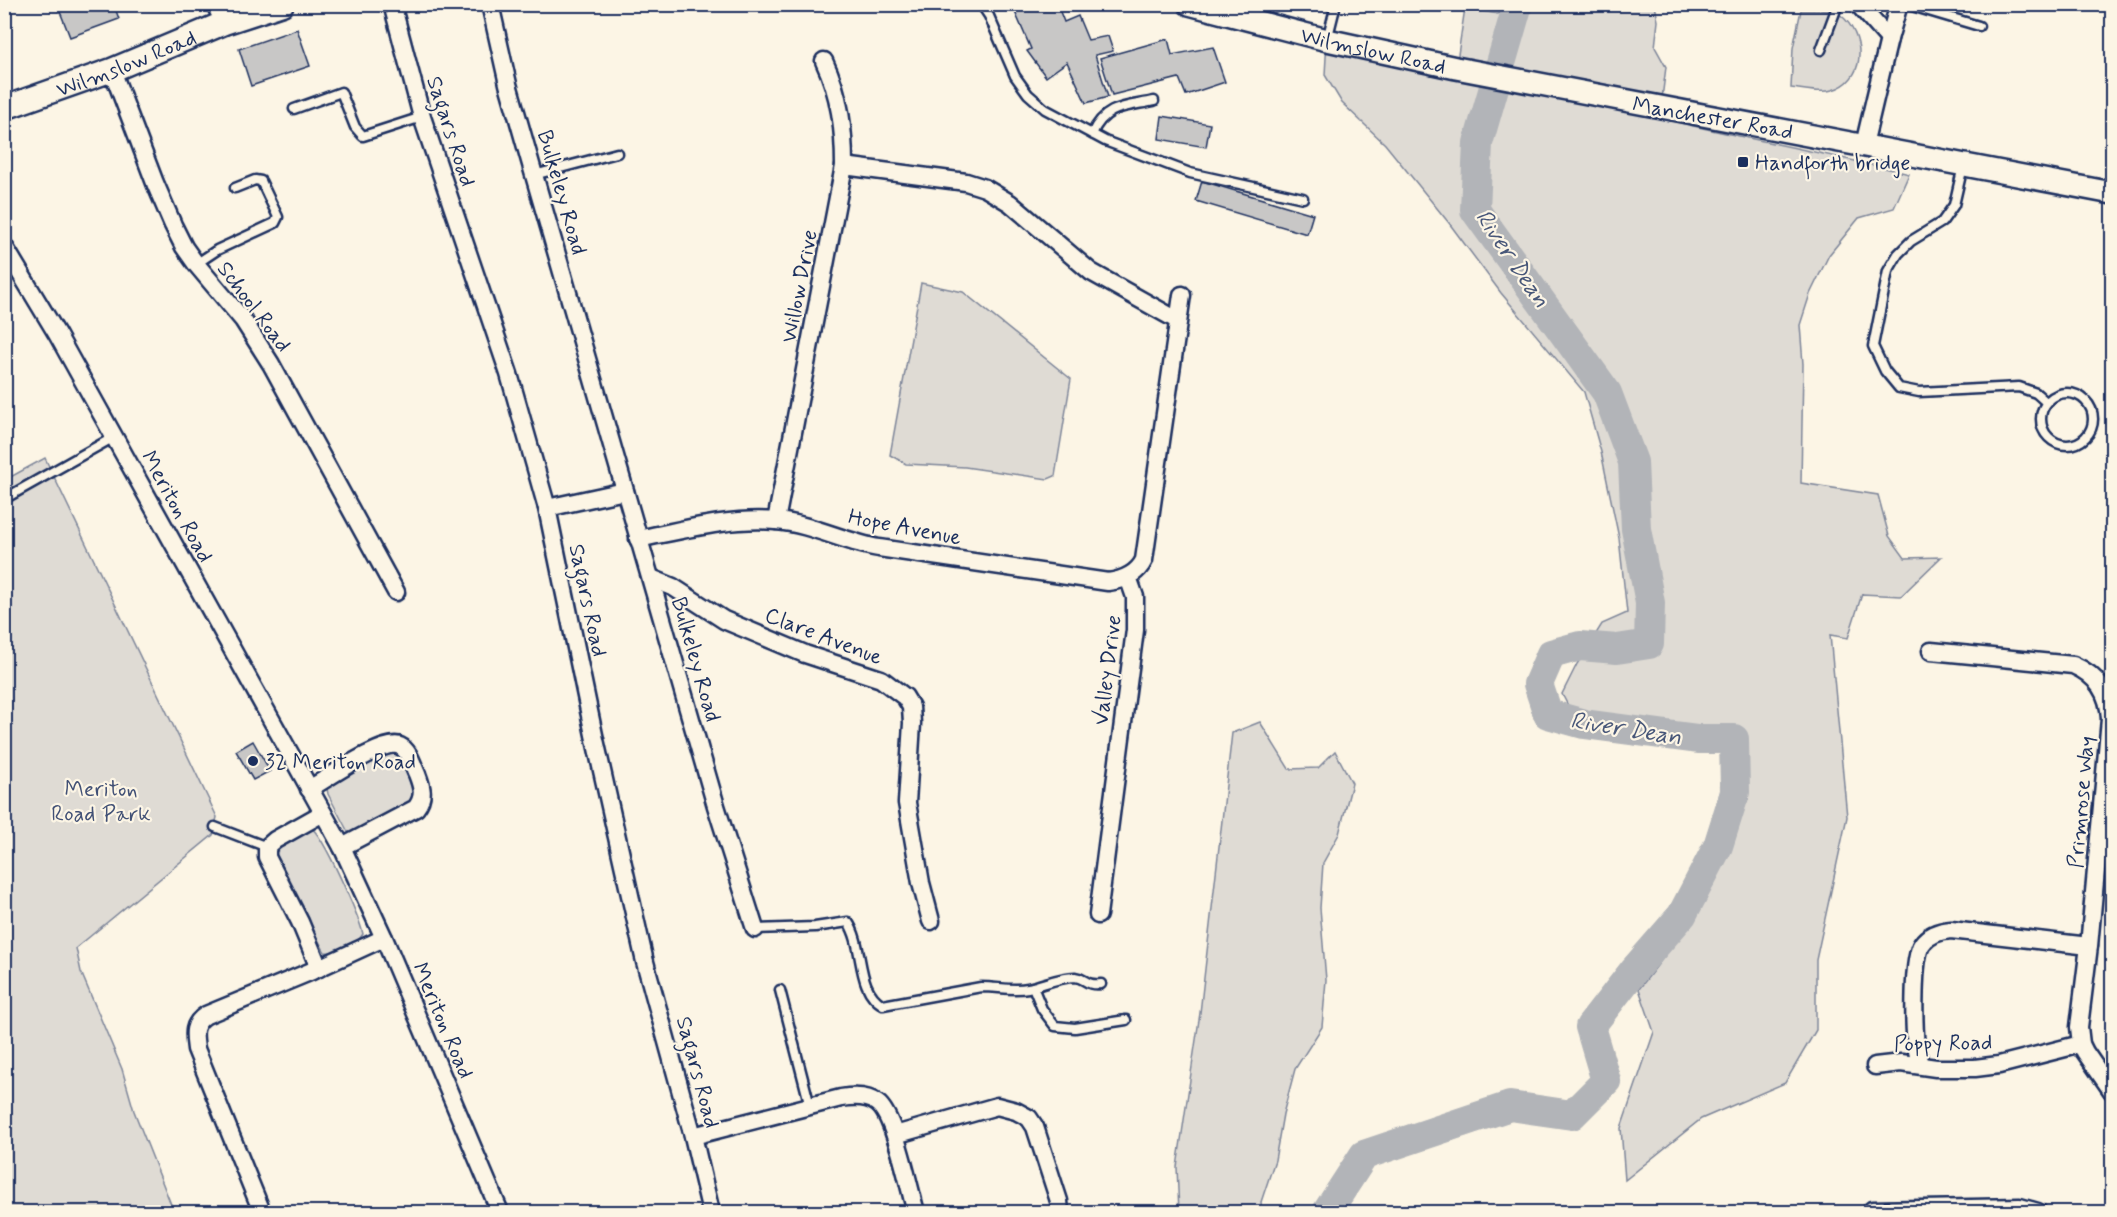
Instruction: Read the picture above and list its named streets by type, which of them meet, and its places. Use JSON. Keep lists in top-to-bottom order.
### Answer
{
  "streets": {
    "main road": ["Wilmslow Road"],
    "street": [
      "Manchester Road",
      "Sagars Road",
      "Bulkeley Road",
      "Willow Drive",
      "School Road",
      "Meriton Road",
      "Hope Avenue",
      "Clare Avenue",
      "Valley Drive",
      "Primrose Way",
      "Poppy Road"
    ]
  },
  "crossings": [
    ["Wilmslow Road", "Manchester Road"],
    ["Wilmslow Road", "School Road"],
    ["Bulkeley Road", "Hope Avenue"],
    ["Bulkeley Road", "Clare Avenue"],
    ["Willow Drive", "Hope Avenue"],
    ["Hope Avenue", "Valley Drive"],
    ["Primrose Way", "Poppy Road"]
  ],
  "water": ["River Dean"],
  "parks": ["Meriton Road Park"],
  "places": {
    "transit": ["Handforth bridge"],
    "other": ["32 Meriton Road"]
  }
}
